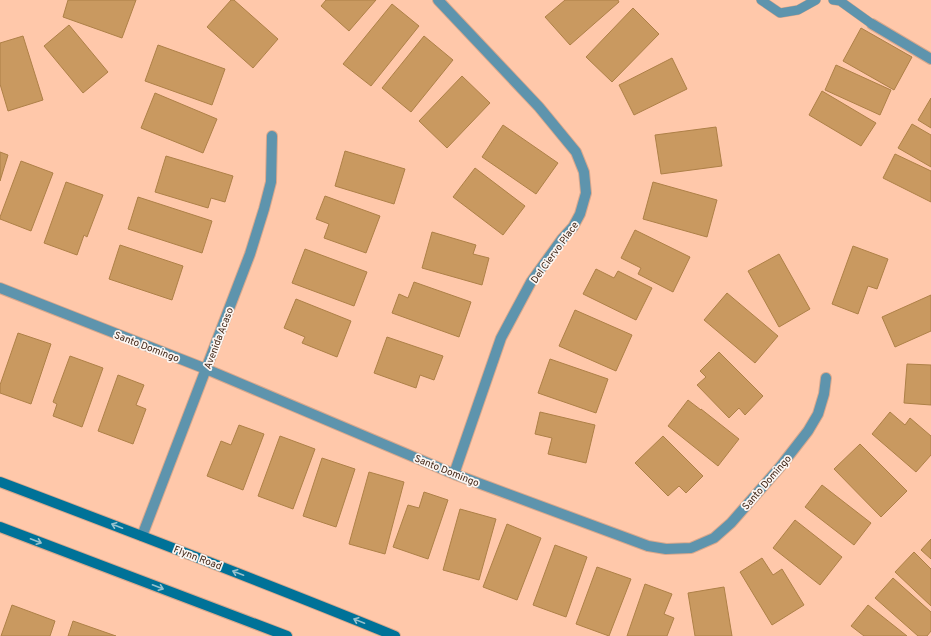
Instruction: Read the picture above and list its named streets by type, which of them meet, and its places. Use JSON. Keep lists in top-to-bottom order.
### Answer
{
  "streets": {
    "main road": ["Flynn Road"],
    "street": ["Del Ciervo Place", "Avenida Acaso", "Santo Domingo"]
  },
  "crossings": [
    ["Del Ciervo Place", "Santo Domingo"],
    ["Avenida Acaso", "Santo Domingo"],
    ["Avenida Acaso", "Flynn Road"]
  ]
}
